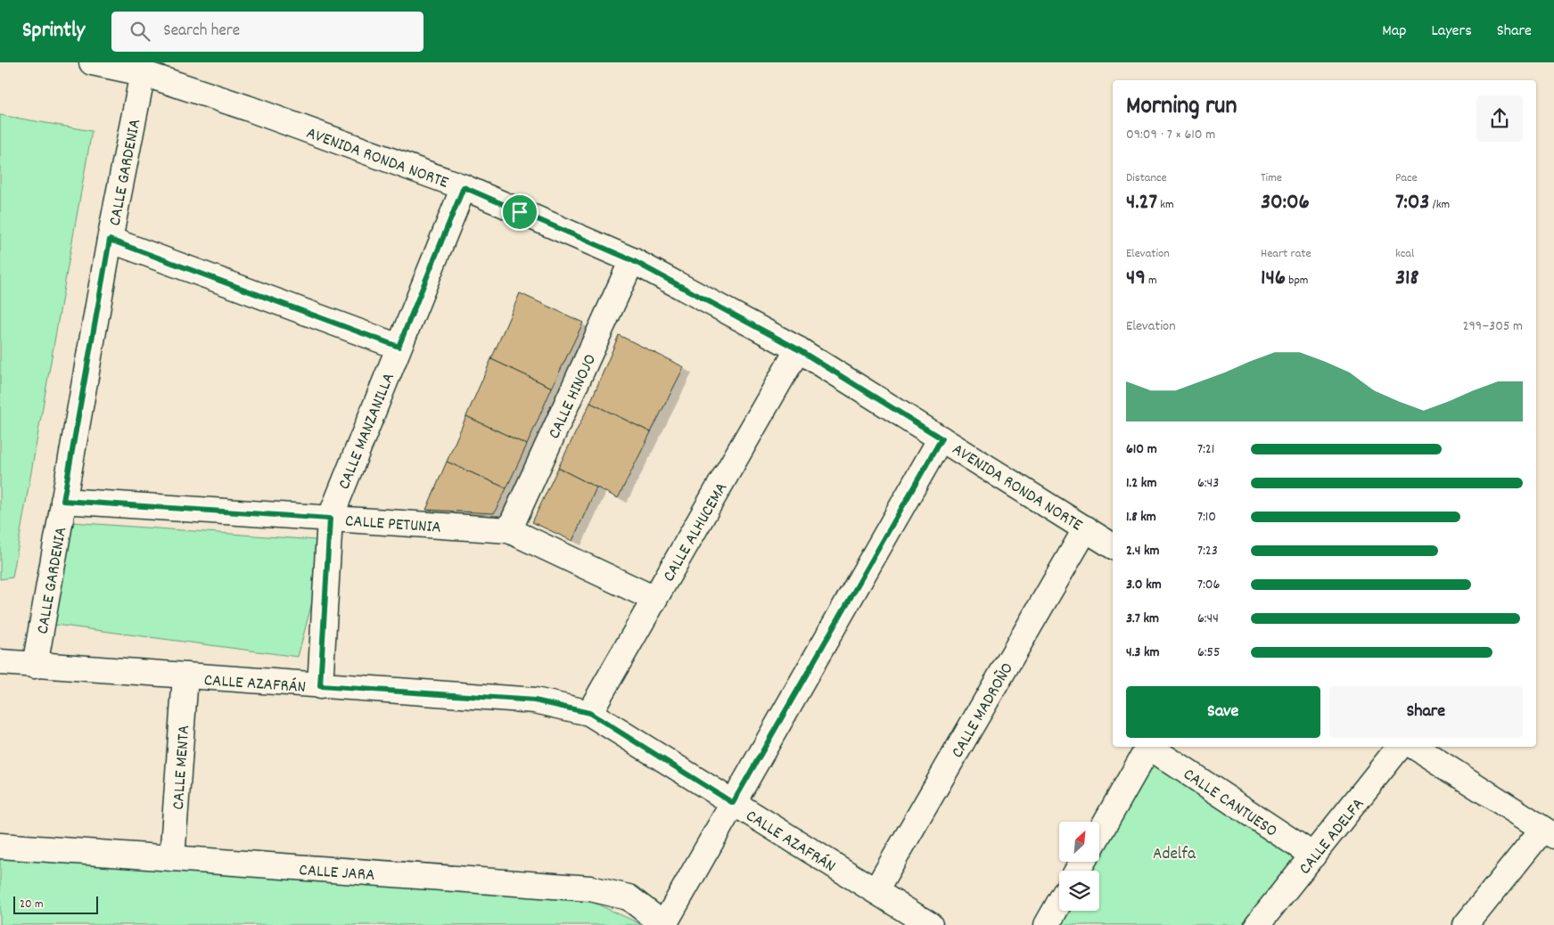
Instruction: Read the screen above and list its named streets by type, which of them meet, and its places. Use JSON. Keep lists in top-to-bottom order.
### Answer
{
  "streets": {
    "street": [
      "AVENIDA RONDA NORTE",
      "CALLE GARDENIA",
      "CALLE HINOJO",
      "CALLE MANZANILLA",
      "CALLE PETUNIA",
      "CALLE ALHUCEMA",
      "CALLE AZAFRÁN",
      "CALLE MADROÑO",
      "CALLE MENTA",
      "CALLE CANTUESO",
      "CALLE ADELFA",
      "CALLE JARA"
    ]
  },
  "crossings": [
    ["AVENIDA RONDA NORTE", "CALLE GARDENIA"],
    ["AVENIDA RONDA NORTE", "CALLE HINOJO"],
    ["AVENIDA RONDA NORTE", "CALLE MANZANILLA"],
    ["AVENIDA RONDA NORTE", "CALLE ALHUCEMA"],
    ["AVENIDA RONDA NORTE", "CALLE MADROÑO"],
    ["CALLE GARDENIA", "CALLE PETUNIA"],
    ["CALLE GARDENIA", "CALLE AZAFRÁN"],
    ["CALLE HINOJO", "CALLE PETUNIA"],
    ["CALLE MANZANILLA", "CALLE PETUNIA"],
    ["CALLE MANZANILLA", "CALLE AZAFRÁN"],
    ["CALLE PETUNIA", "CALLE ALHUCEMA"],
    ["CALLE ALHUCEMA", "CALLE AZAFRÁN"],
    ["CALLE AZAFRÁN", "CALLE MADROÑO"],
    ["CALLE AZAFRÁN", "CALLE MENTA"],
    ["CALLE MENTA", "CALLE JARA"],
    ["CALLE CANTUESO", "CALLE ADELFA"]
  ],
  "parks": ["Adelfa"],
  "scale_bar": "20 m",
  "north": "top right",
  "page": {
    "header": "Sprintly",
    "search": "Search here",
    "nav": ["Map", "Layers", "Share"],
    "heading": ["Morning run", "09:09 · 7 × 610 m"],
    "stats": [
      ["Distance", "4.27 km"],
      ["Time", "30:06"],
      ["Pace", "7:03 /km"],
      ["Elevation", "49 m"],
      ["Heart rate", "146 bpm"],
      ["kcal", "318"]
    ],
    "chart": ["Elevation", "299–305 m"],
    "list": [
      {
        "name": "610 m",
        "note": "7:21"
      },
      {
        "name": "1.2 km",
        "note": "6:43"
      },
      {
        "name": "1.8 km",
        "note": "7:10"
      },
      {
        "name": "2.4 km",
        "note": "7:23"
      },
      {
        "name": "3.0 km",
        "note": "7:06"
      },
      {
        "name": "3.7 km",
        "note": "6:44"
      },
      {
        "name": "4.3 km",
        "note": "6:55"
      }
    ],
    "buttons": ["Save", "Share"],
    "scale": "20 m"
  }
}
